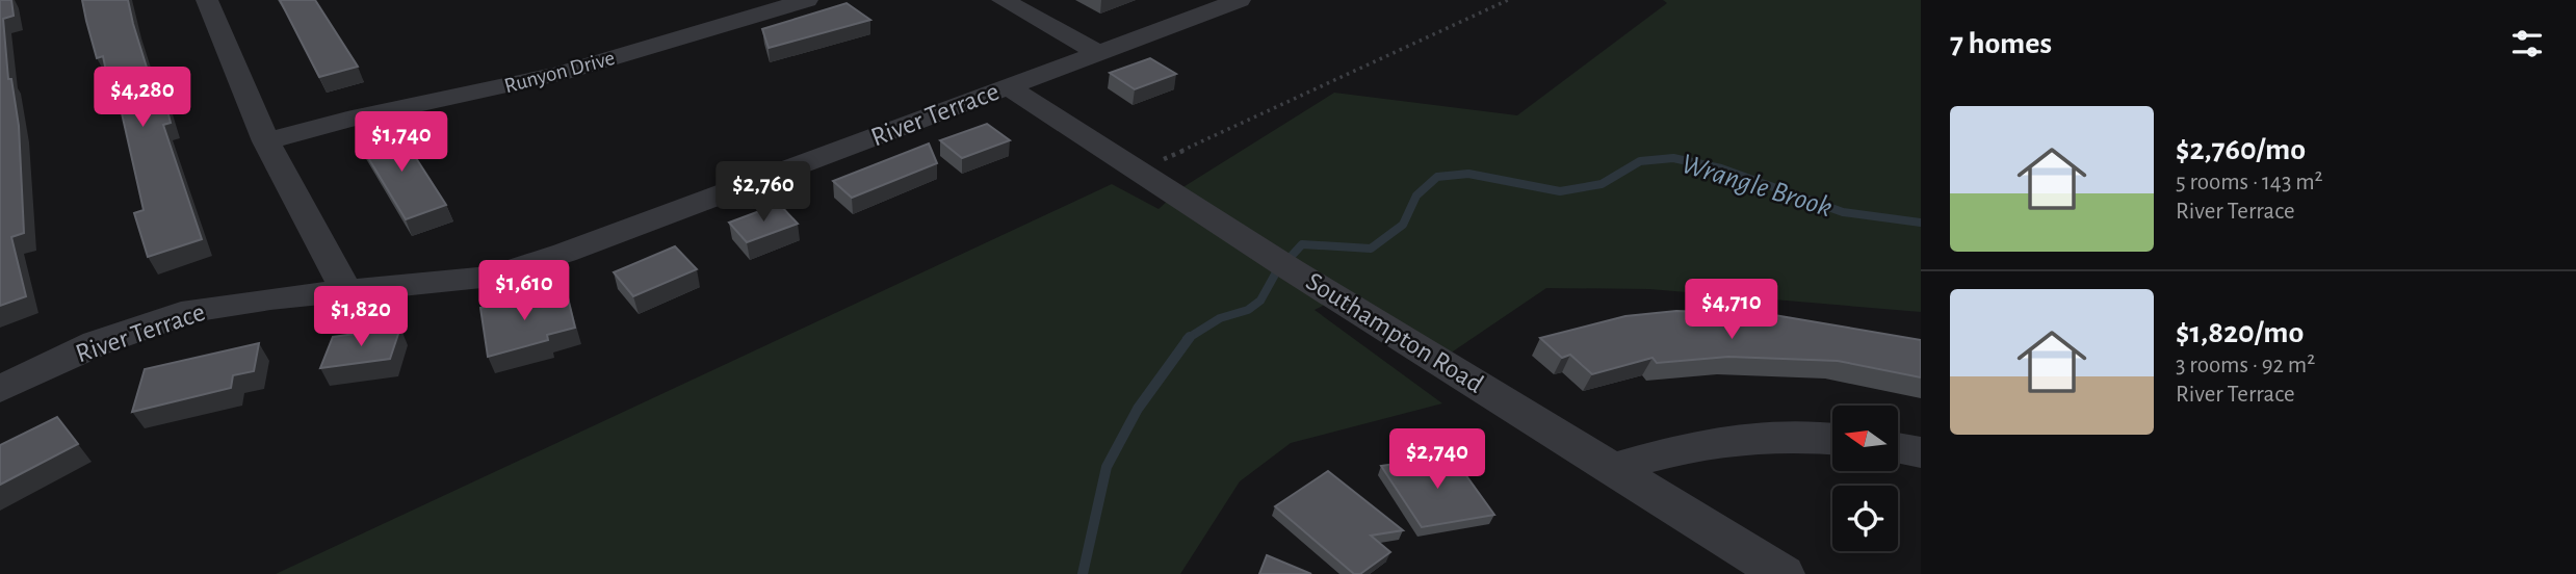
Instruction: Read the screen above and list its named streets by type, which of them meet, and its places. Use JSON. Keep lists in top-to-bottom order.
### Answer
{
  "streets": {
    "street": ["Runyon Drive", "River Terrace", "Southampton Road"]
  },
  "crossings": [
    ["River Terrace", "Southampton Road"]
  ],
  "water": ["Wrangle Brook"],
  "north": "left",
  "page": {
    "heading": "7 homes",
    "price": [
      "$4,280",
      "$1,740",
      "$2,760",
      "$1,610",
      "$4,710",
      "$1,820",
      "$2,740"
    ],
    "list": [
      {
        "name": "$2,760/mo",
        "note": "5 rooms · 143 m² · River Terrace"
      },
      {
        "name": "$1,820/mo",
        "note": "3 rooms · 92 m² · River Terrace"
      }
    ]
  }
}
